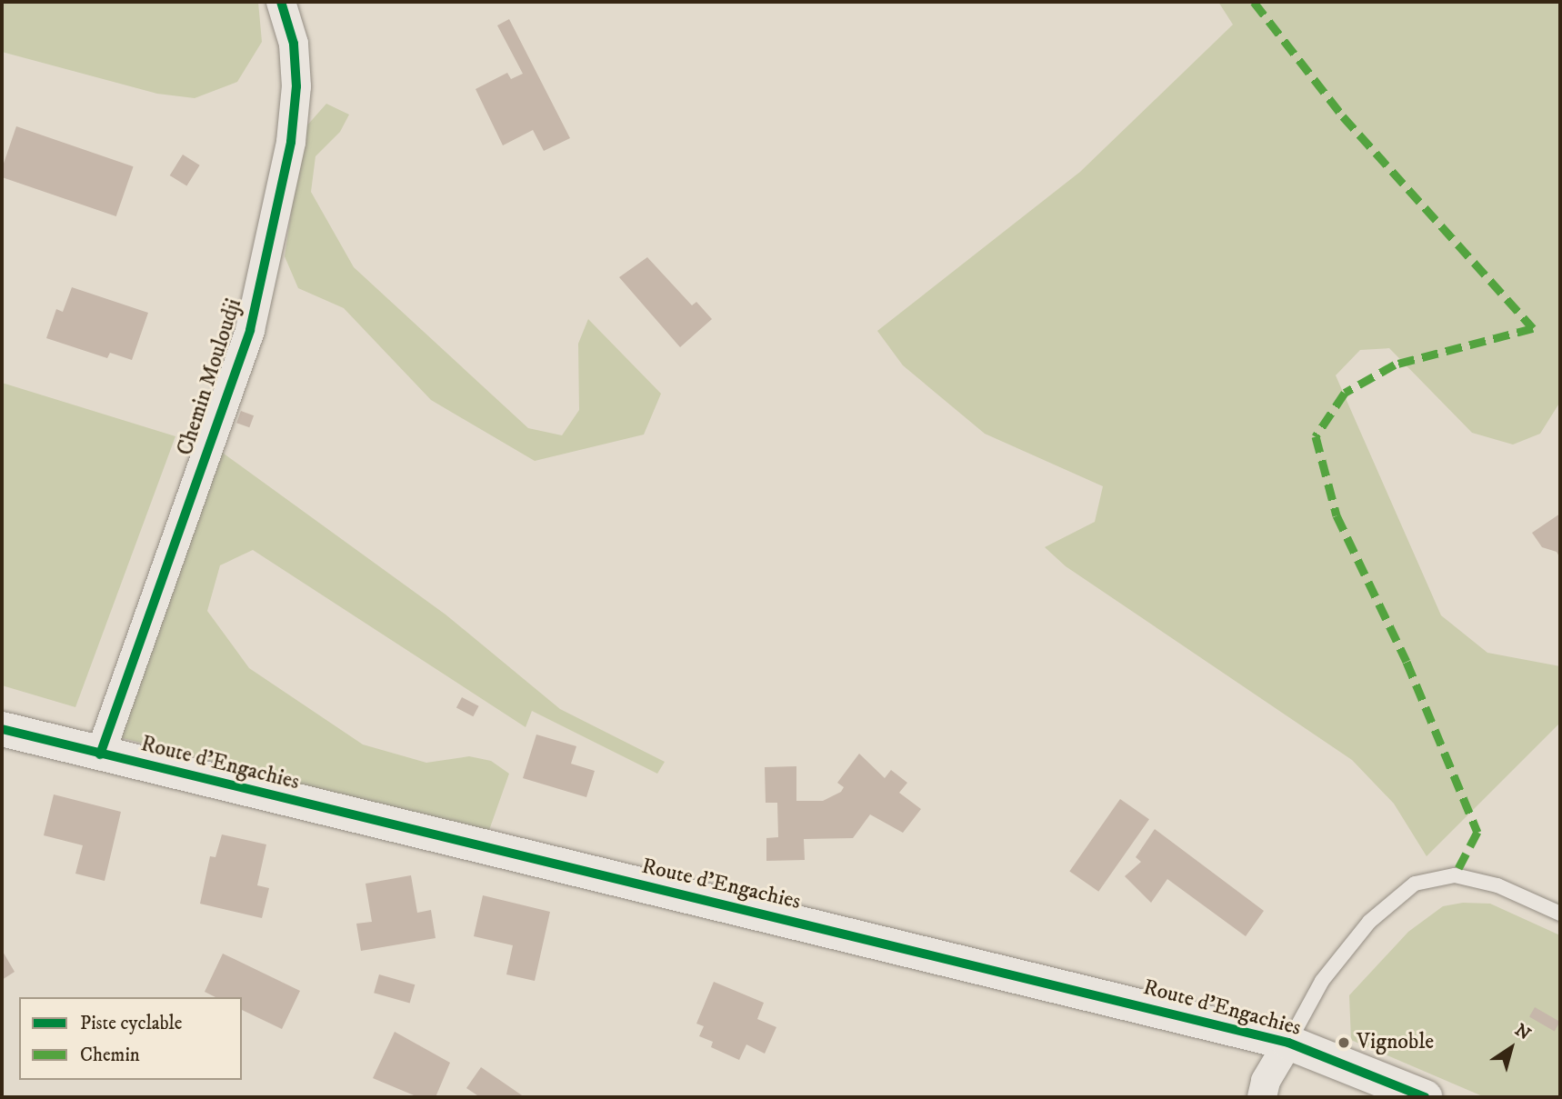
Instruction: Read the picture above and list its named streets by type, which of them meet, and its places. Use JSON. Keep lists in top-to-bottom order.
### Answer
{
  "streets": {
    "street": ["Chemin Mouloudji", "Route d'Engachies"]
  },
  "crossings": [
    ["Chemin Mouloudji", "Route d'Engachies"]
  ],
  "places": ["Vignoble"],
  "legend": ["Piste cyclable", "Chemin"],
  "north": "top right"
}
